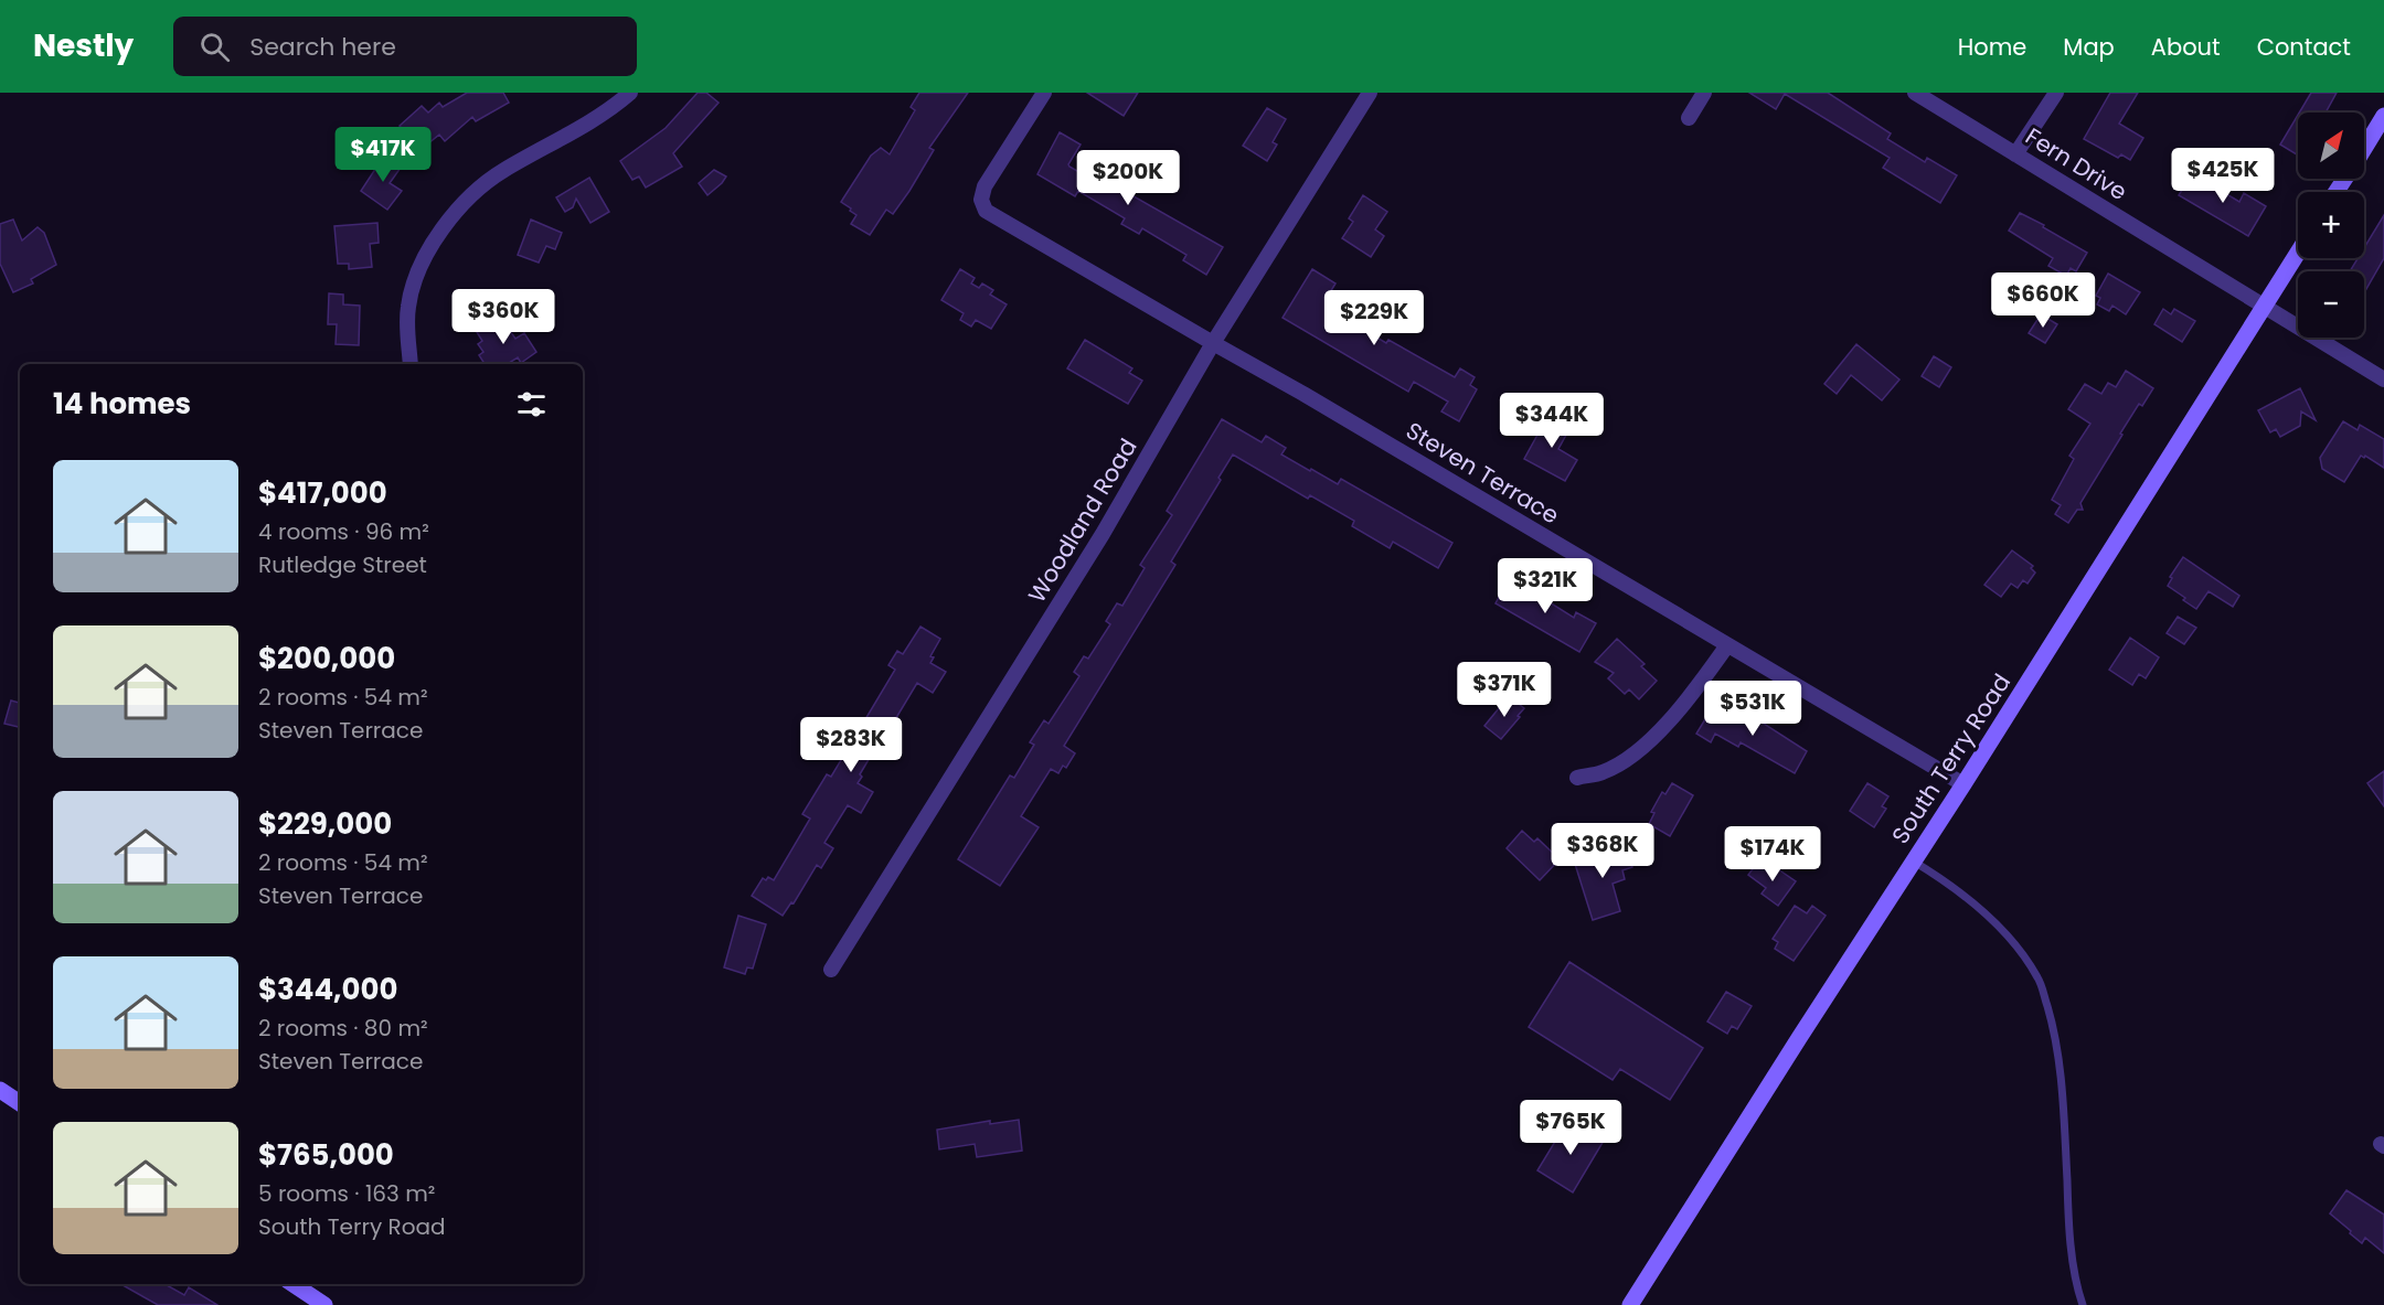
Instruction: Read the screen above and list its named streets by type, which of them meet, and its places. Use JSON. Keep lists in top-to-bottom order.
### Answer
{
  "streets": {
    "street": [
      "Fern Drive",
      "Steven Terrace",
      "Woodland Road",
      "South Terry Road"
    ]
  },
  "crossings": [
    ["Fern Drive", "South Terry Road"],
    ["Steven Terrace", "Woodland Road"],
    ["Steven Terrace", "South Terry Road"]
  ],
  "north": "top right",
  "page": {
    "header": "Nestly",
    "search": "Search here",
    "nav": [
      "Home",
      "Map",
      "About",
      "Contact"
    ],
    "map_buttons": ["+", "−"],
    "price": [
      "$417K",
      "$425K",
      "$200K",
      "$660K",
      "$360K",
      "$229K",
      "$344K",
      "$321K",
      "$371K",
      "$531K",
      "$283K",
      "$368K",
      "$174K",
      "$765K"
    ],
    "heading": "14 homes",
    "list": [
      {
        "name": "$417,000",
        "note": "4 rooms · 96 m² · Rutledge Street"
      },
      {
        "name": "$200,000",
        "note": "2 rooms · 54 m² · Steven Terrace"
      },
      {
        "name": "$229,000",
        "note": "2 rooms · 54 m² · Steven Terrace"
      },
      {
        "name": "$344,000",
        "note": "2 rooms · 80 m² · Steven Terrace"
      },
      {
        "name": "$765,000",
        "note": "5 rooms · 163 m² · South Terry Road"
      }
    ]
  }
}
